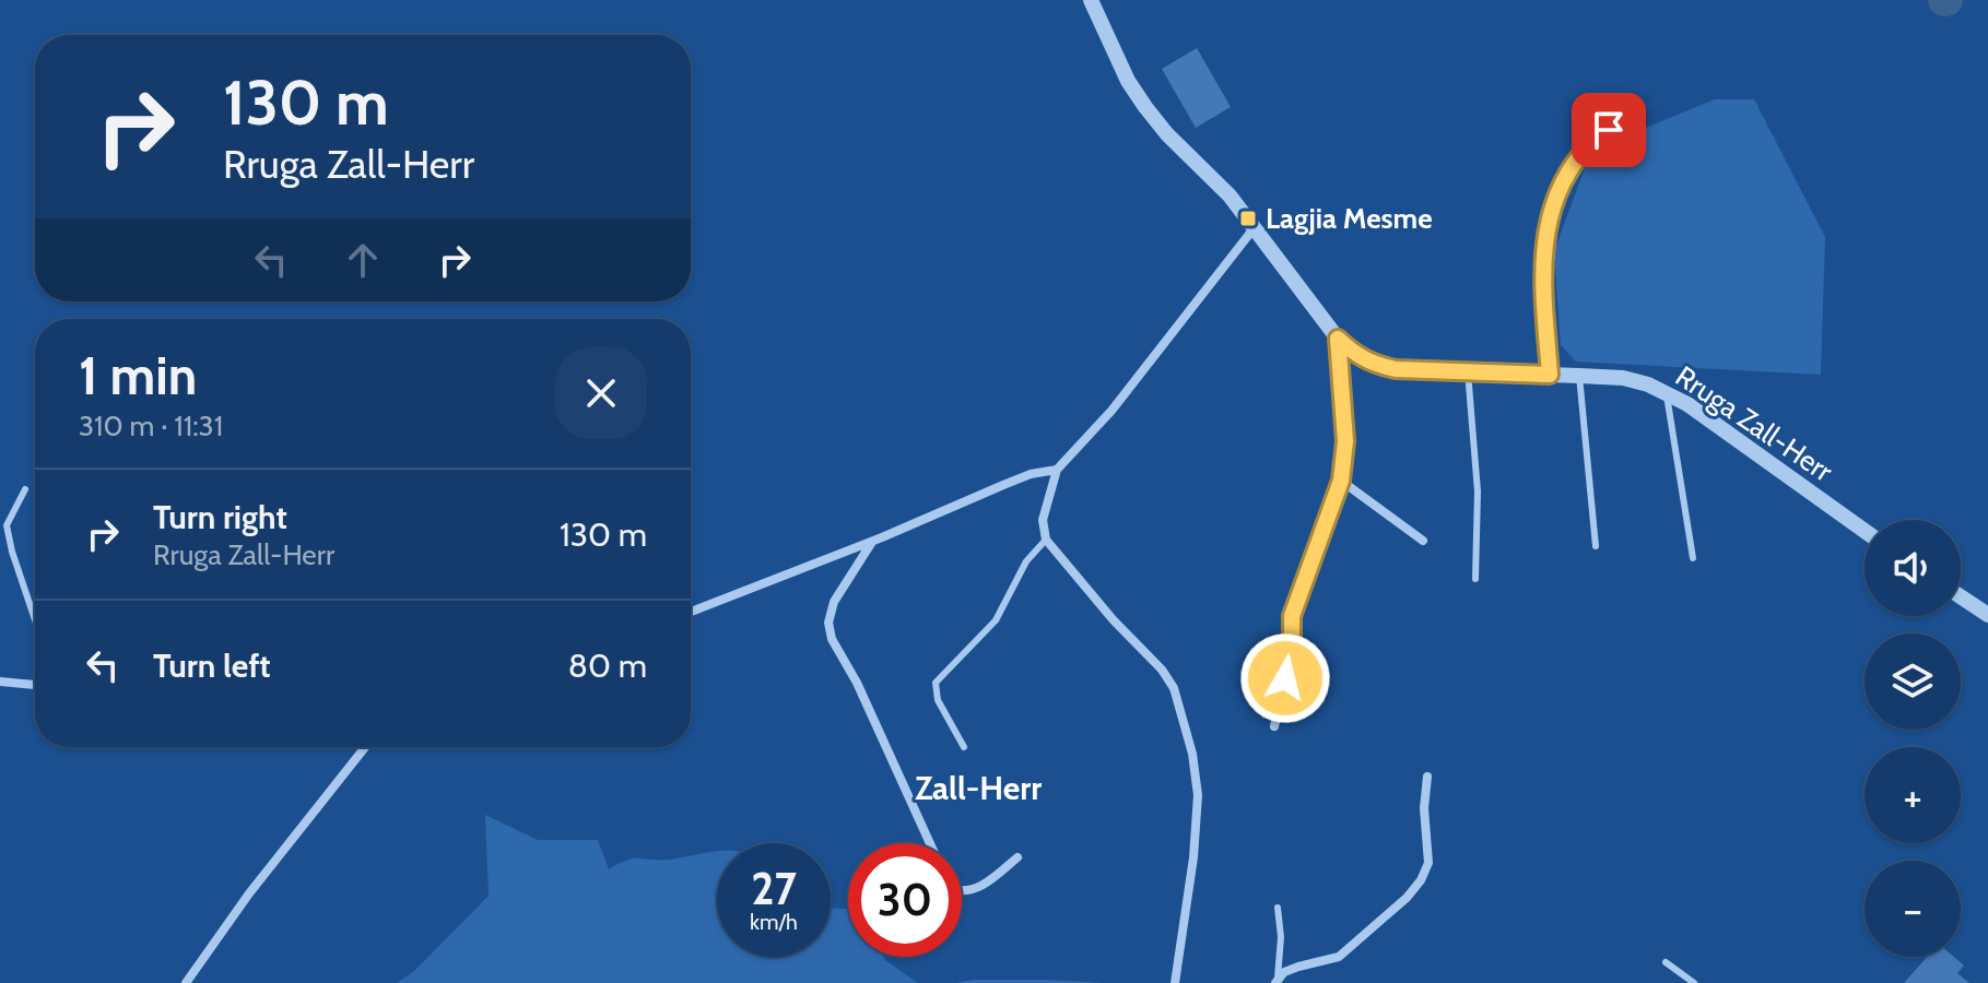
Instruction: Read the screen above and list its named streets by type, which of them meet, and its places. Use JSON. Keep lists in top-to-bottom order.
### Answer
{
  "streets": {
    "street": ["Rruga Zall-Herr"]
  },
  "districts": ["Zall-Herr"],
  "places": {
    "transit": ["Lagjia Mesme"]
  },
  "page": {
    "turn": ["130 m", "Rruga Zall-Herr"],
    "heading": ["1 min", "310 m · 11:31"],
    "list": [
      {
        "name": "Turn right",
        "note": "Rruga Zall-Herr",
        "value": "130 m"
      },
      {
        "name": "Turn left",
        "value": "80 m"
      }
    ],
    "map_buttons": ["+", "−"],
    "speed": "27 km/h",
    "limit": "30"
  }
}
